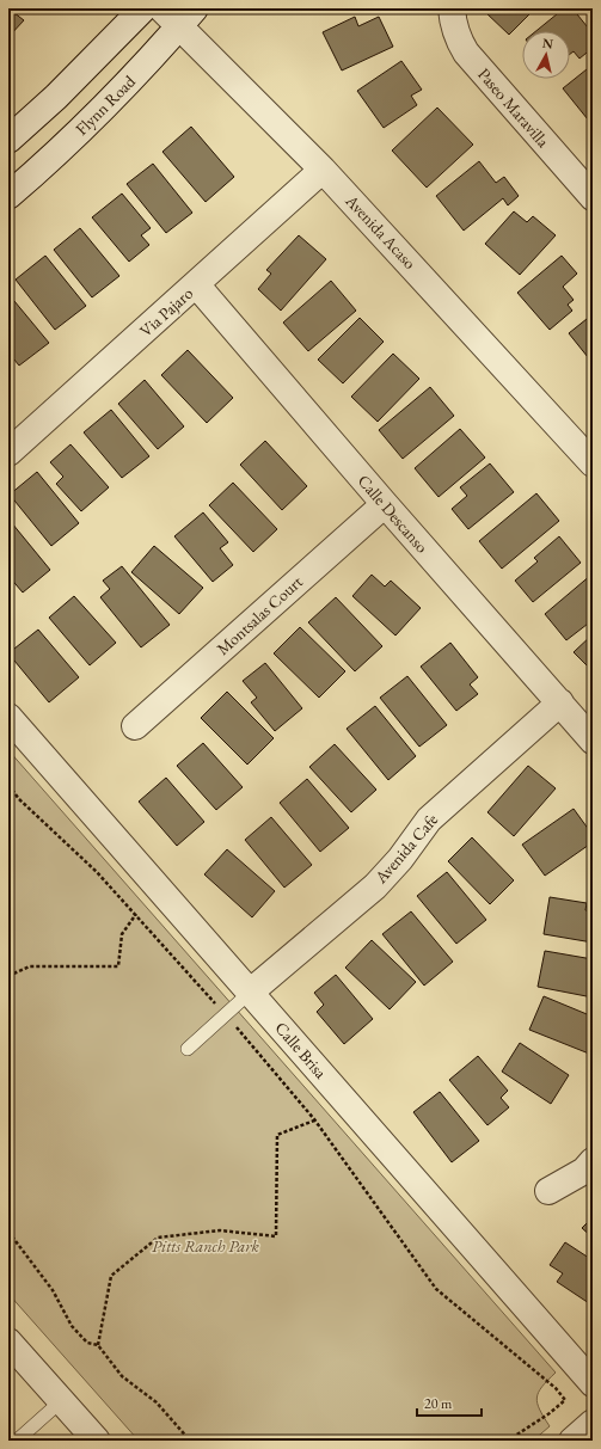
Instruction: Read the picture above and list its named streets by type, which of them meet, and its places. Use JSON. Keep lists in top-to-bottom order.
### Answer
{
  "streets": {
    "street": [
      "Flynn Road",
      "Paseo Maravilla",
      "Avenida Acaso",
      "Via Pajaro",
      "Calle Descanso",
      "Montsalas Court",
      "Avenida Cafe",
      "Calle Brisa"
    ]
  },
  "crossings": [
    ["Flynn Road", "Avenida Acaso"],
    ["Avenida Acaso", "Via Pajaro"],
    ["Via Pajaro", "Calle Descanso"],
    ["Calle Descanso", "Montsalas Court"],
    ["Calle Descanso", "Avenida Cafe"],
    ["Avenida Cafe", "Calle Brisa"]
  ],
  "parks": ["Pitts Ranch Park"],
  "scale_bar": "20 m",
  "north": "top"
}
